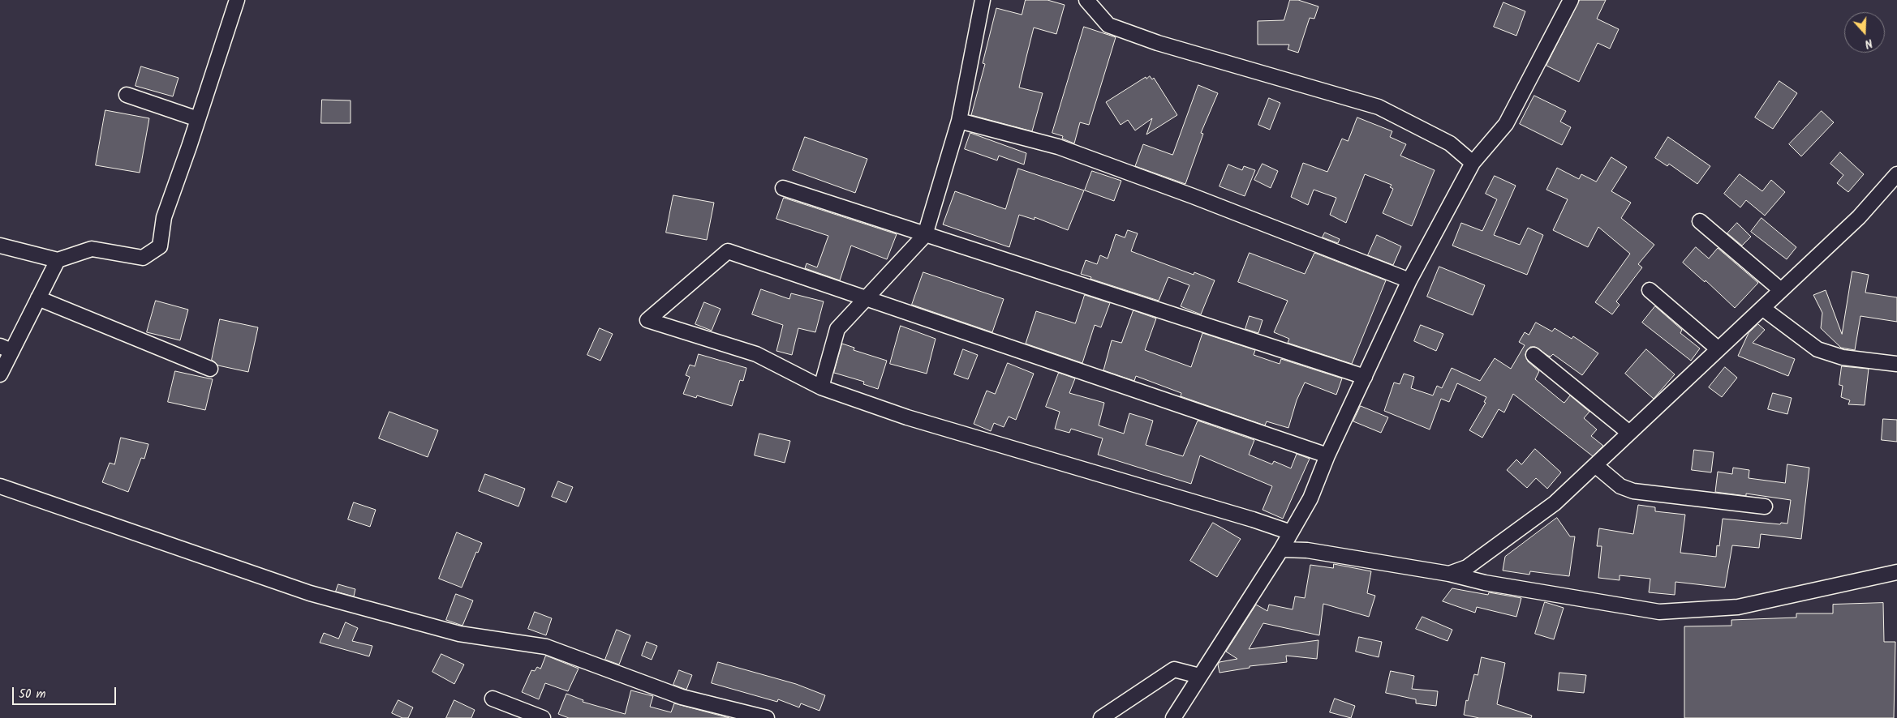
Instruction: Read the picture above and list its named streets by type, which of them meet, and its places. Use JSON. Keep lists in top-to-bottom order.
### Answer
{
  "scale_bar": "50 m",
  "north": "bottom"
}
